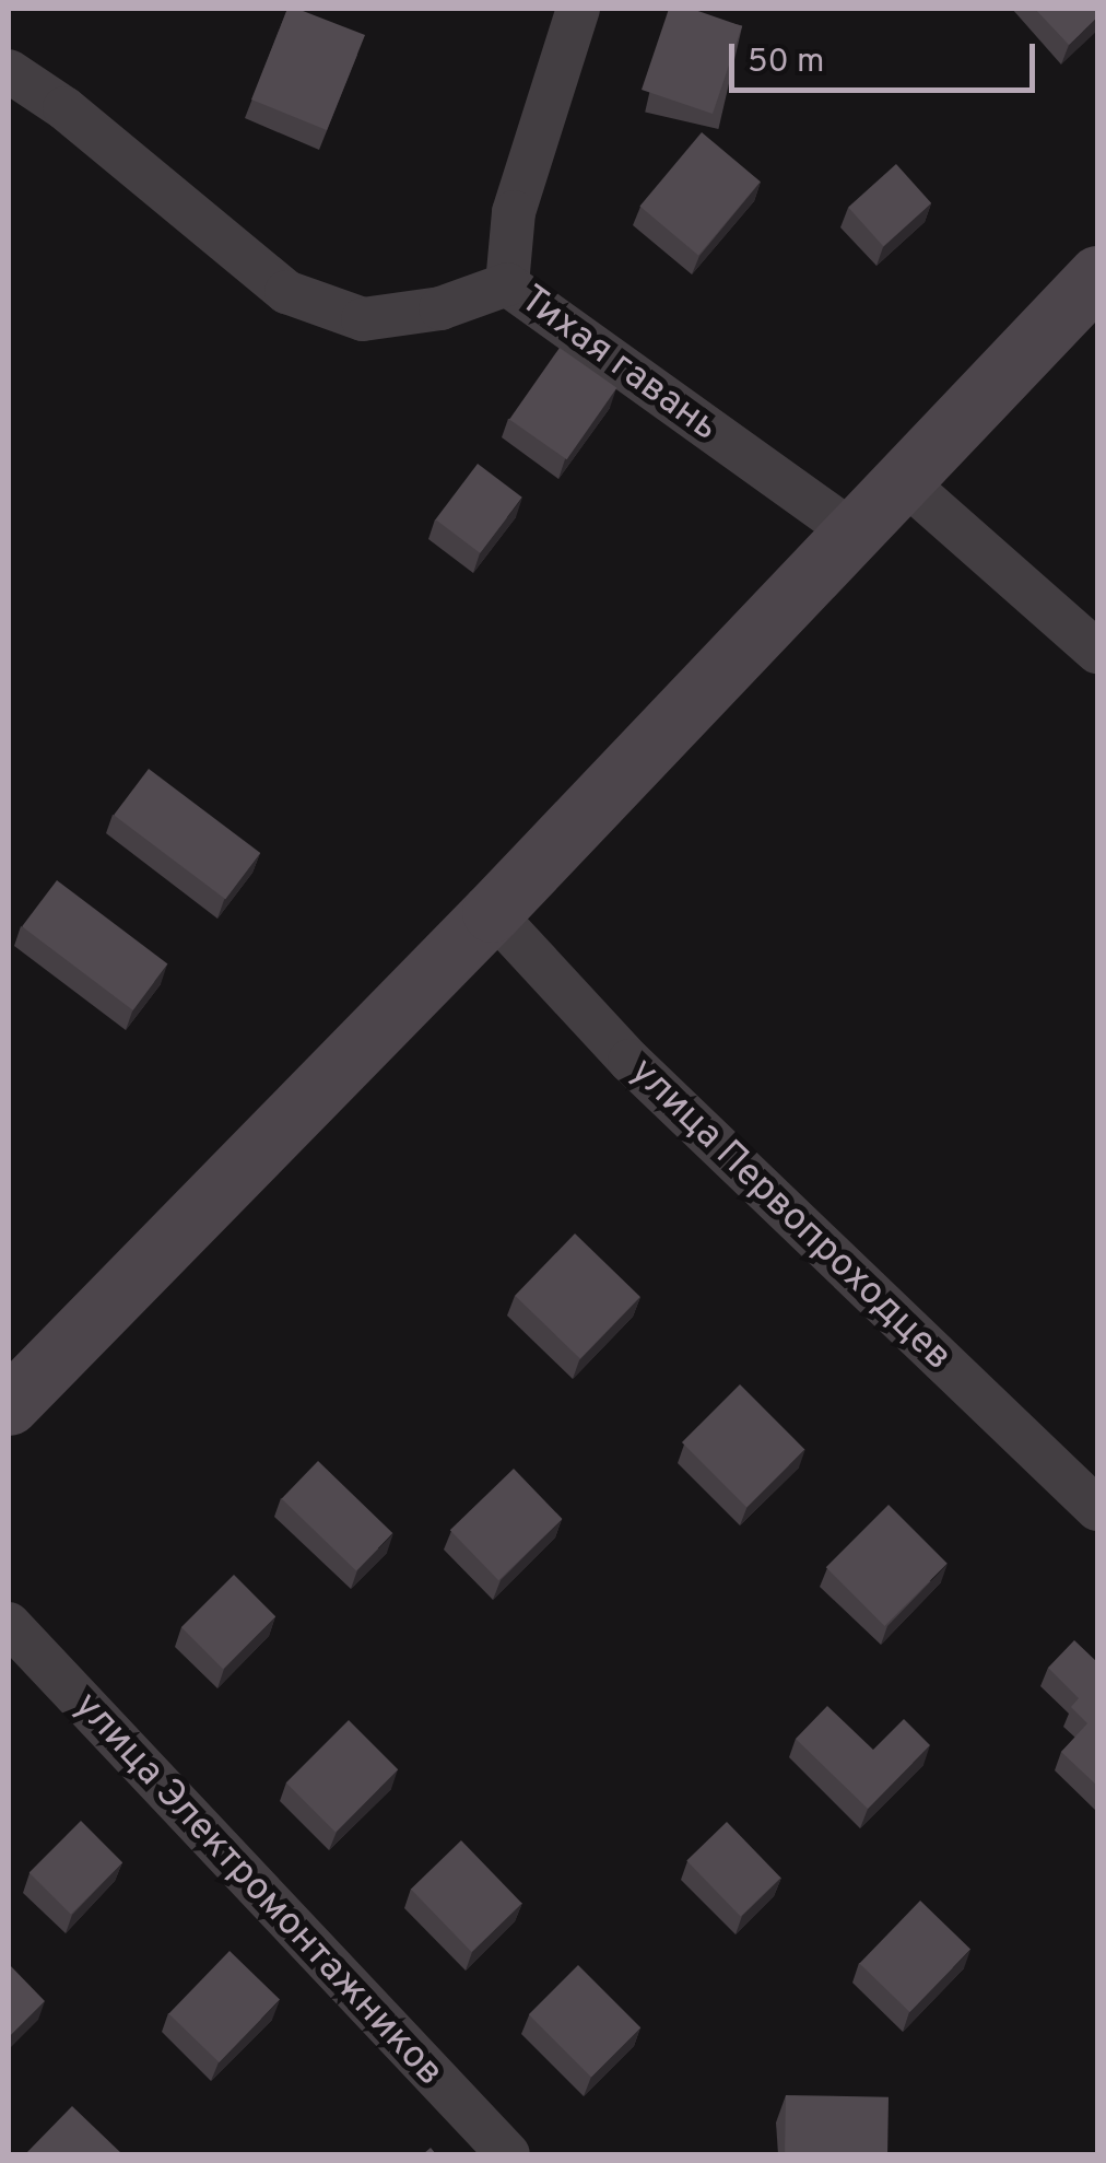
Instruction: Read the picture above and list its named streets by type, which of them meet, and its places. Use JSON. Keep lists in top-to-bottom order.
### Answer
{
  "streets": {
    "street": ["Тихая гавань", "улица Первопроходцев", "улица Электромонтажников"]
  },
  "scale_bar": "50 m"
}
